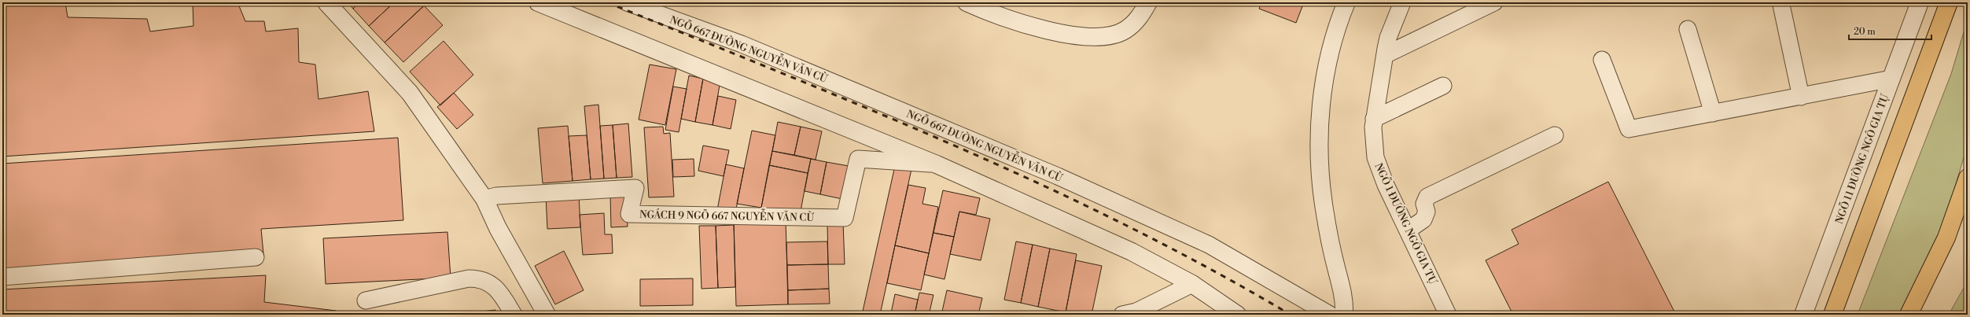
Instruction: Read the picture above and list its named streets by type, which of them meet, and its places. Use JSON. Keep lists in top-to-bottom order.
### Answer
{
  "streets": {
    "street": ["NGÕ 11 ĐƯỜNG NGÔ GIA TỰ"],
    "lane": ["NGÕ 667 ĐƯỜNG NGUYỄN VĂN CỪ", "NGÁCH 9 NGÕ 667 NGUYỄN VĂN CỪ", "NGÕ 1 ĐƯỜNG NGÔ GIA TỰ"]
  },
  "scale_bar": "20 m"
}
